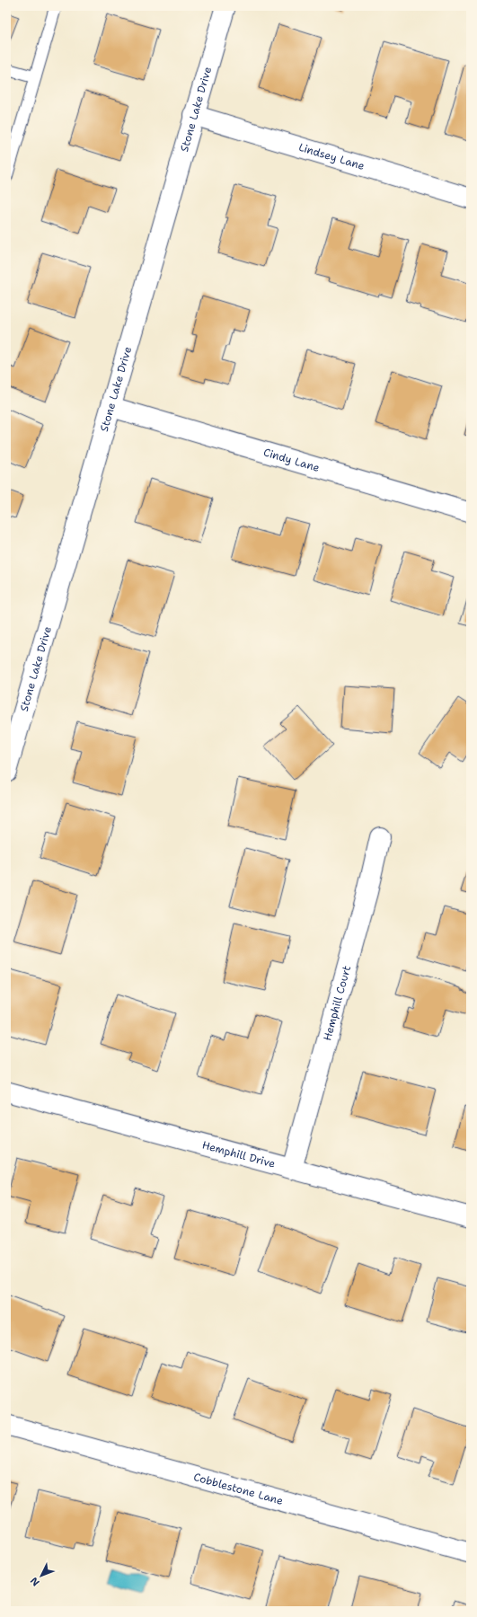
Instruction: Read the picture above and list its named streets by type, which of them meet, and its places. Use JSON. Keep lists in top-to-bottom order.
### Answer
{
  "streets": {
    "street": [
      "Stone Lake Drive",
      "Lindsey Lane",
      "Cindy Lane",
      "Hemphill Court",
      "Hemphill Drive",
      "Cobblestone Lane"
    ]
  },
  "crossings": [
    ["Stone Lake Drive", "Lindsey Lane"],
    ["Stone Lake Drive", "Cindy Lane"],
    ["Hemphill Court", "Hemphill Drive"]
  ],
  "north": "bottom left"
}
